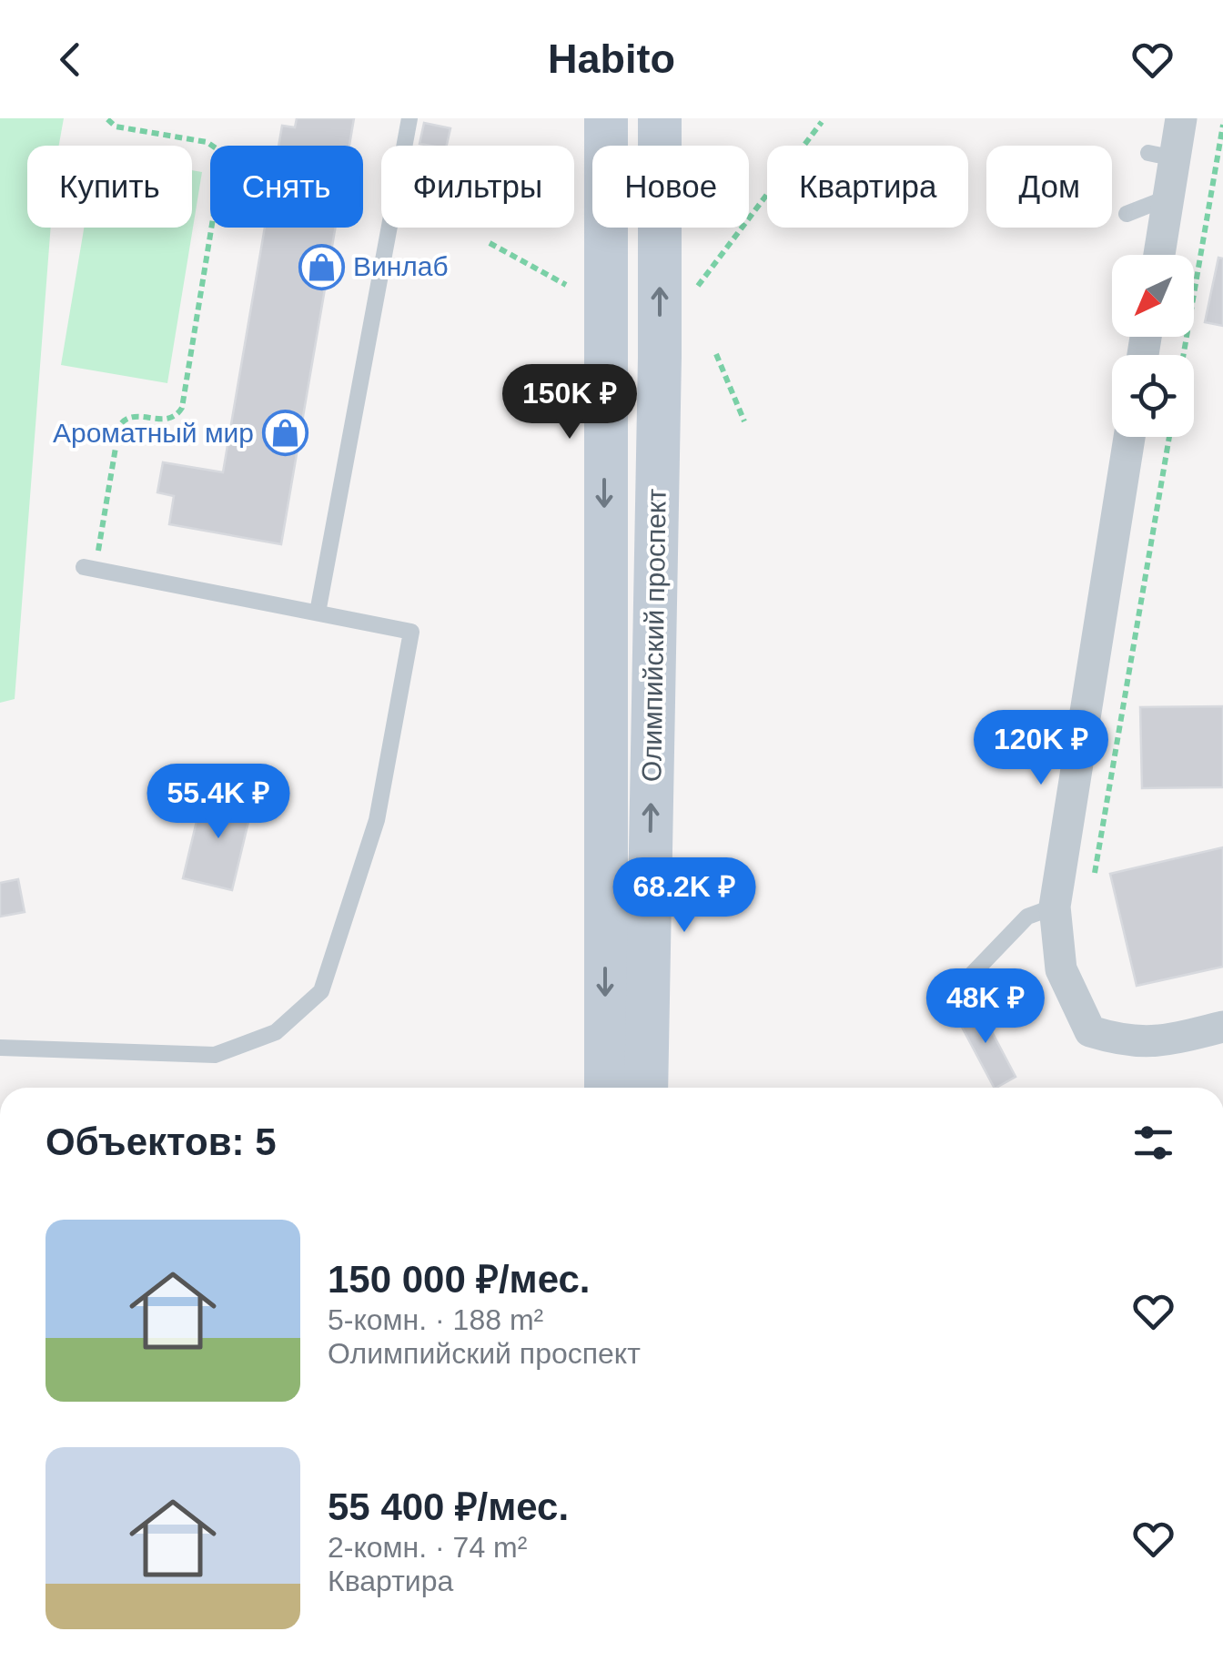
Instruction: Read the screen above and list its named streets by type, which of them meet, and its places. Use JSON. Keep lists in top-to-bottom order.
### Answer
{
  "streets": {
    "main road": ["Олимпийский проспект"]
  },
  "places": {
    "shop": ["Винлаб", "Ароматный мир"]
  },
  "north": "bottom left",
  "page": {
    "header": "Habito",
    "chip": [
      "Купить",
      "Снять",
      "Фильтры",
      "Новое",
      "Квартира",
      "Дом"
    ],
    "price": [
      "150K ₽",
      "120K ₽",
      "55.4K ₽",
      "68.2K ₽",
      "48K ₽"
    ],
    "heading": "Объектов: 5",
    "list": [
      {
        "name": "150 000 ₽/мес.",
        "note": "5-комн. · 188 m² · Олимпийский проспект"
      },
      {
        "name": "55 400 ₽/мес.",
        "note": "2-комн. · 74 m² · Квартира"
      }
    ]
  }
}
